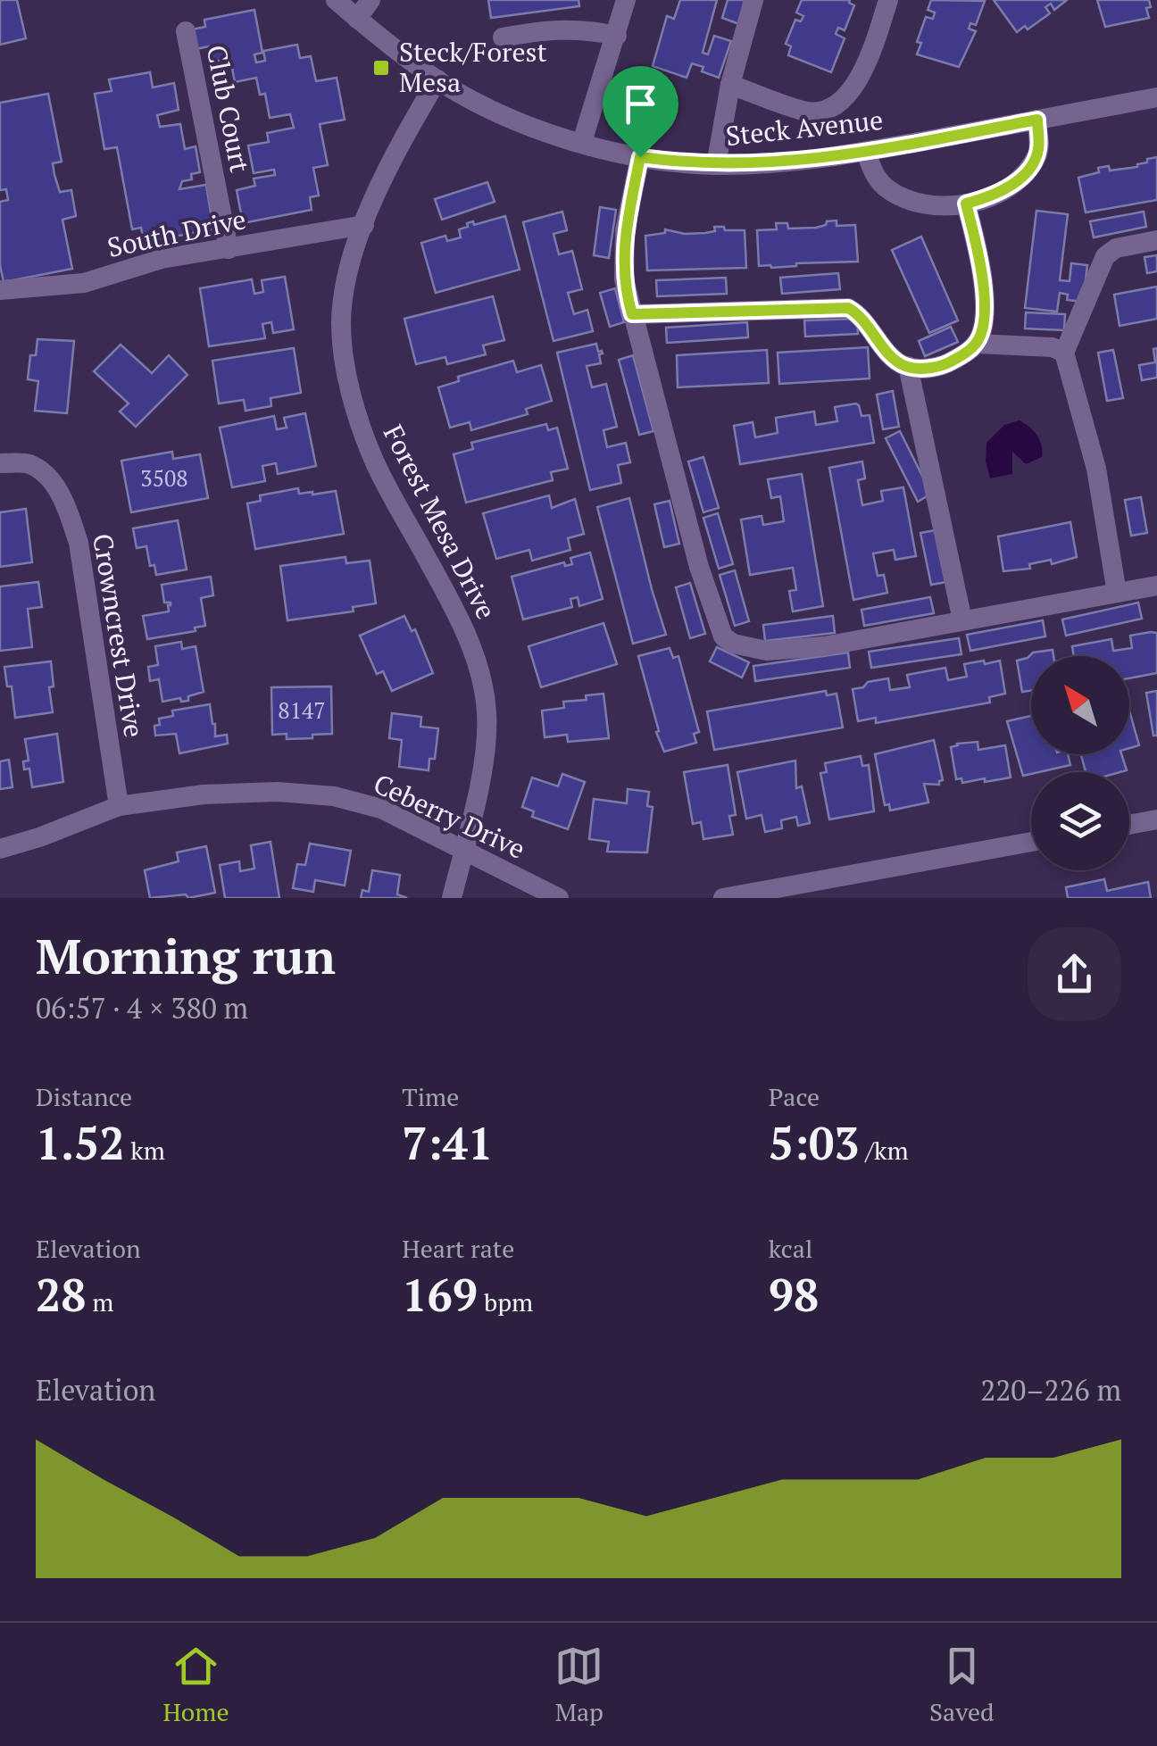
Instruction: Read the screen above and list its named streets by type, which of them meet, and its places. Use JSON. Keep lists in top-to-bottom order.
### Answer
{
  "streets": {
    "street": [
      "Club Court",
      "Steck Avenue",
      "South Drive",
      "Forest Mesa Drive",
      "Crowncrest Drive",
      "Ceberry Drive"
    ]
  },
  "crossings": [
    ["Club Court", "South Drive"],
    ["Steck Avenue", "Forest Mesa Drive"],
    ["South Drive", "Forest Mesa Drive"],
    ["Forest Mesa Drive", "Ceberry Drive"],
    ["Crowncrest Drive", "Ceberry Drive"]
  ],
  "places": {
    "transit": ["Steck/Forest Mesa"]
  },
  "house_numbers": ["3508", "8147"],
  "north": "top left",
  "page": {
    "heading": ["Morning run", "06:57 · 4 × 380 m"],
    "stats": [
      ["Distance", "1.52 km"],
      ["Time", "7:41"],
      ["Pace", "5:03 /km"],
      ["Elevation", "28 m"],
      ["Heart rate", "169 bpm"],
      ["kcal", "98"]
    ],
    "chart": ["Elevation", "220–226 m"],
    "tabs": ["Home", "Map", "Saved"]
  }
}
